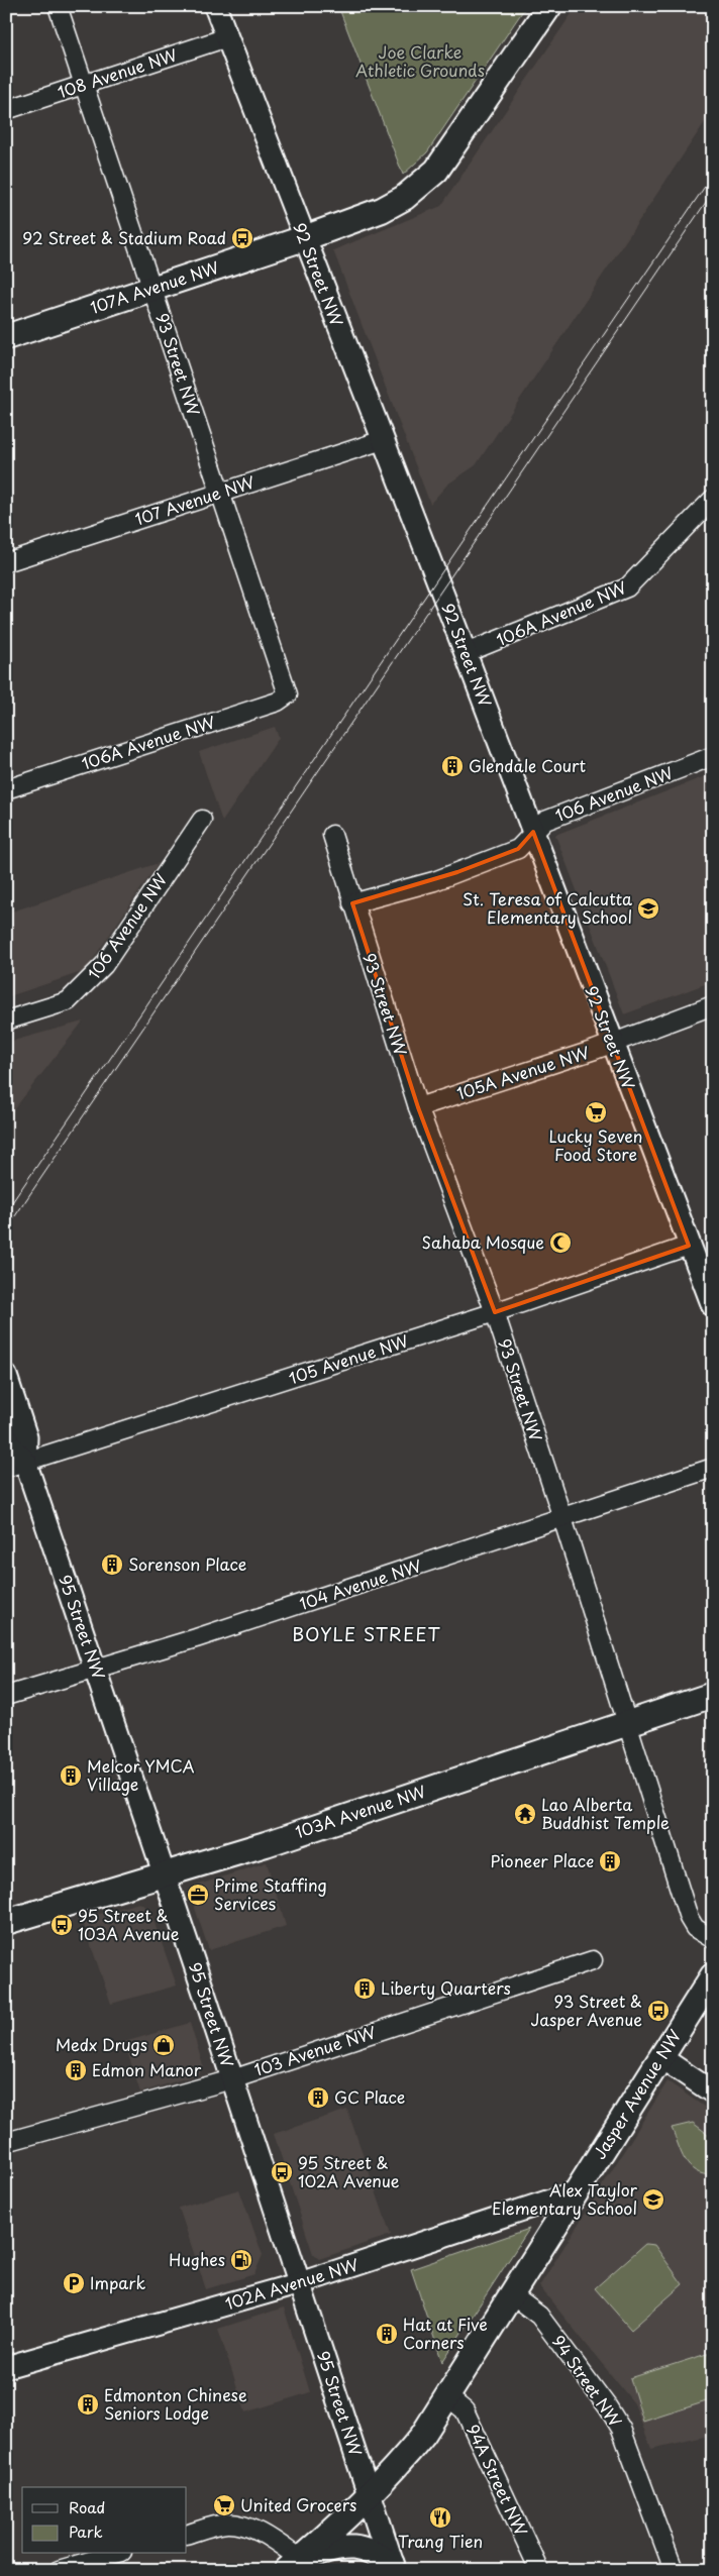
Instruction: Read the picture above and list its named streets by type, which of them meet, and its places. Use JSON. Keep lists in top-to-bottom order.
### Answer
{
  "streets": {
    "main road": [
      "107A Avenue NW",
      "95 Street NW",
      "103A Avenue NW",
      "Jasper Avenue NW"
    ],
    "street": [
      "108 Avenue NW",
      "92 Street NW",
      "93 Street NW",
      "107 Avenue NW",
      "106A Avenue NW",
      "106 Avenue NW",
      "105A Avenue NW",
      "105 Avenue NW",
      "104 Avenue NW",
      "103 Avenue NW",
      "102A Avenue NW",
      "94 Street NW",
      "94A Street NW"
    ]
  },
  "crossings": [
    ["108 Avenue NW", "92 Street NW"],
    ["108 Avenue NW", "93 Street NW"],
    ["92 Street NW", "107A Avenue NW"],
    ["92 Street NW", "107 Avenue NW"],
    ["92 Street NW", "106A Avenue NW"],
    ["92 Street NW", "106 Avenue NW"],
    ["92 Street NW", "105A Avenue NW"],
    ["92 Street NW", "105 Avenue NW"],
    ["107A Avenue NW", "93 Street NW"],
    ["93 Street NW", "107 Avenue NW"],
    ["93 Street NW", "106A Avenue NW"],
    ["93 Street NW", "106 Avenue NW"],
    ["93 Street NW", "105A Avenue NW"],
    ["93 Street NW", "105 Avenue NW"],
    ["93 Street NW", "104 Avenue NW"],
    ["93 Street NW", "103A Avenue NW"],
    ["105 Avenue NW", "95 Street NW"],
    ["104 Avenue NW", "95 Street NW"],
    ["95 Street NW", "103A Avenue NW"],
    ["95 Street NW", "103 Avenue NW"],
    ["95 Street NW", "Jasper Avenue NW"],
    ["95 Street NW", "102A Avenue NW"],
    ["Jasper Avenue NW", "102A Avenue NW"],
    ["Jasper Avenue NW", "94 Street NW"],
    ["Jasper Avenue NW", "94A Street NW"]
  ],
  "districts": ["BOYLE STREET"],
  "parks": ["Joe Clarke Athletic Grounds"],
  "places": {
    "bus stop": [
      "92 Street & Stadium Road",
      "95 Street & 103A Avenue",
      "93 Street & Jasper Avenue",
      "95 Street & 102A Avenue"
    ],
    "building": [
      "Glendale Court",
      "Sorenson Place",
      "Melcor YMCA Village",
      "Pioneer Place",
      "Liberty Quarters",
      "Edmon Manor",
      "GC Place",
      "Hat at Five Corners",
      "Edmonton Chinese Seniors Lodge"
    ],
    "school or university": ["St. Teresa of Calcutta Elementary School", "Alex Taylor Elementary School"],
    "supermarket": ["Lucky Seven Food Store", "United Grocers"],
    "mosque": ["Sahaba Mosque"],
    "temple": ["Lao Alberta Buddhist Temple"],
    "office": ["Prime Staffing Services"],
    "shop": ["Medx Drugs"],
    "fuel station": ["Hughes"],
    "parking": ["Impark"],
    "restaurant": ["Trang Tien"]
  },
  "legend": ["Road", "Park"]
}
